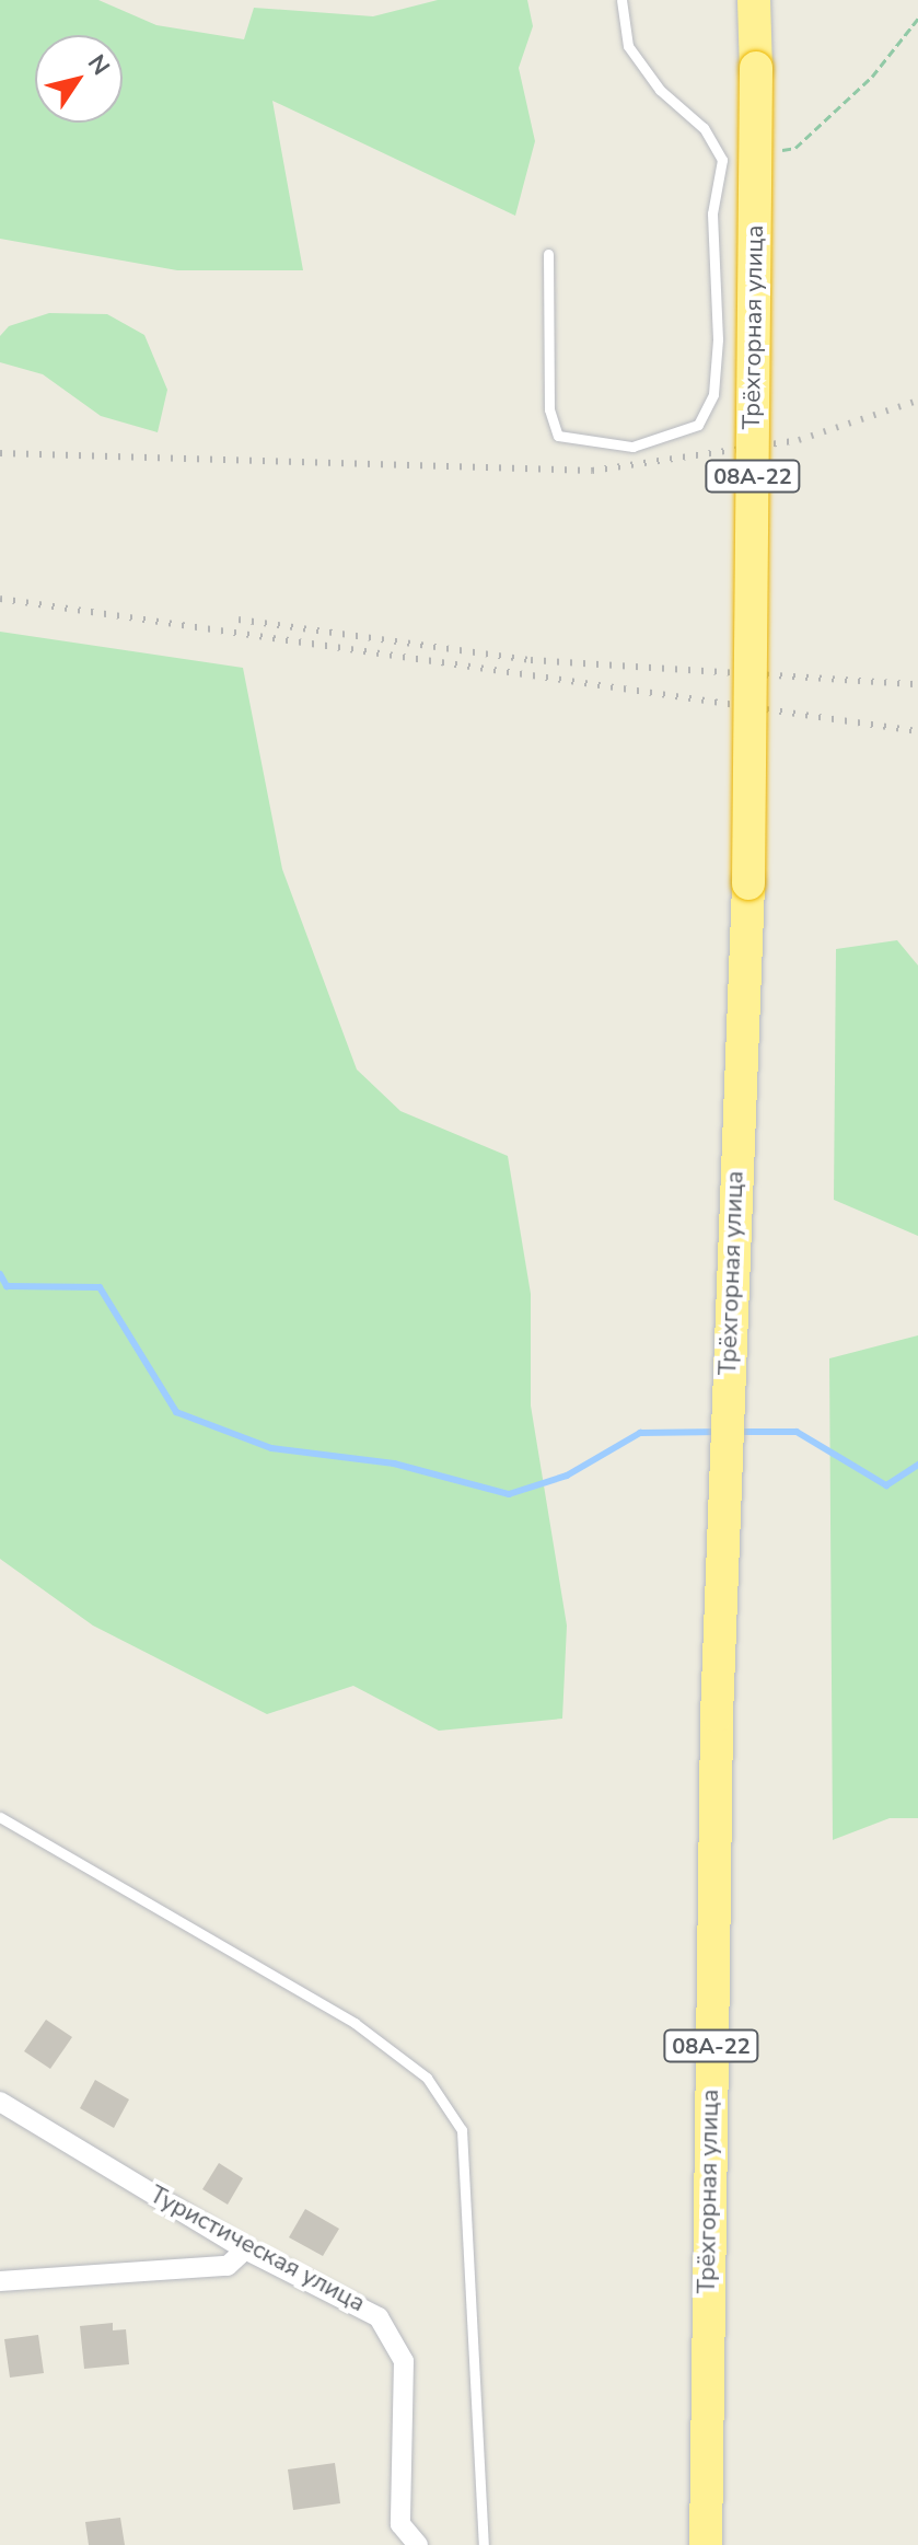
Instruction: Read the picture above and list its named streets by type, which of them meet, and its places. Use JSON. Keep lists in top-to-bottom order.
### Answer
{
  "streets": {
    "highway": ["Трёхгорная улица", "08А-22"],
    "street": ["Туристическая улица"]
  },
  "north": "top right"
}
